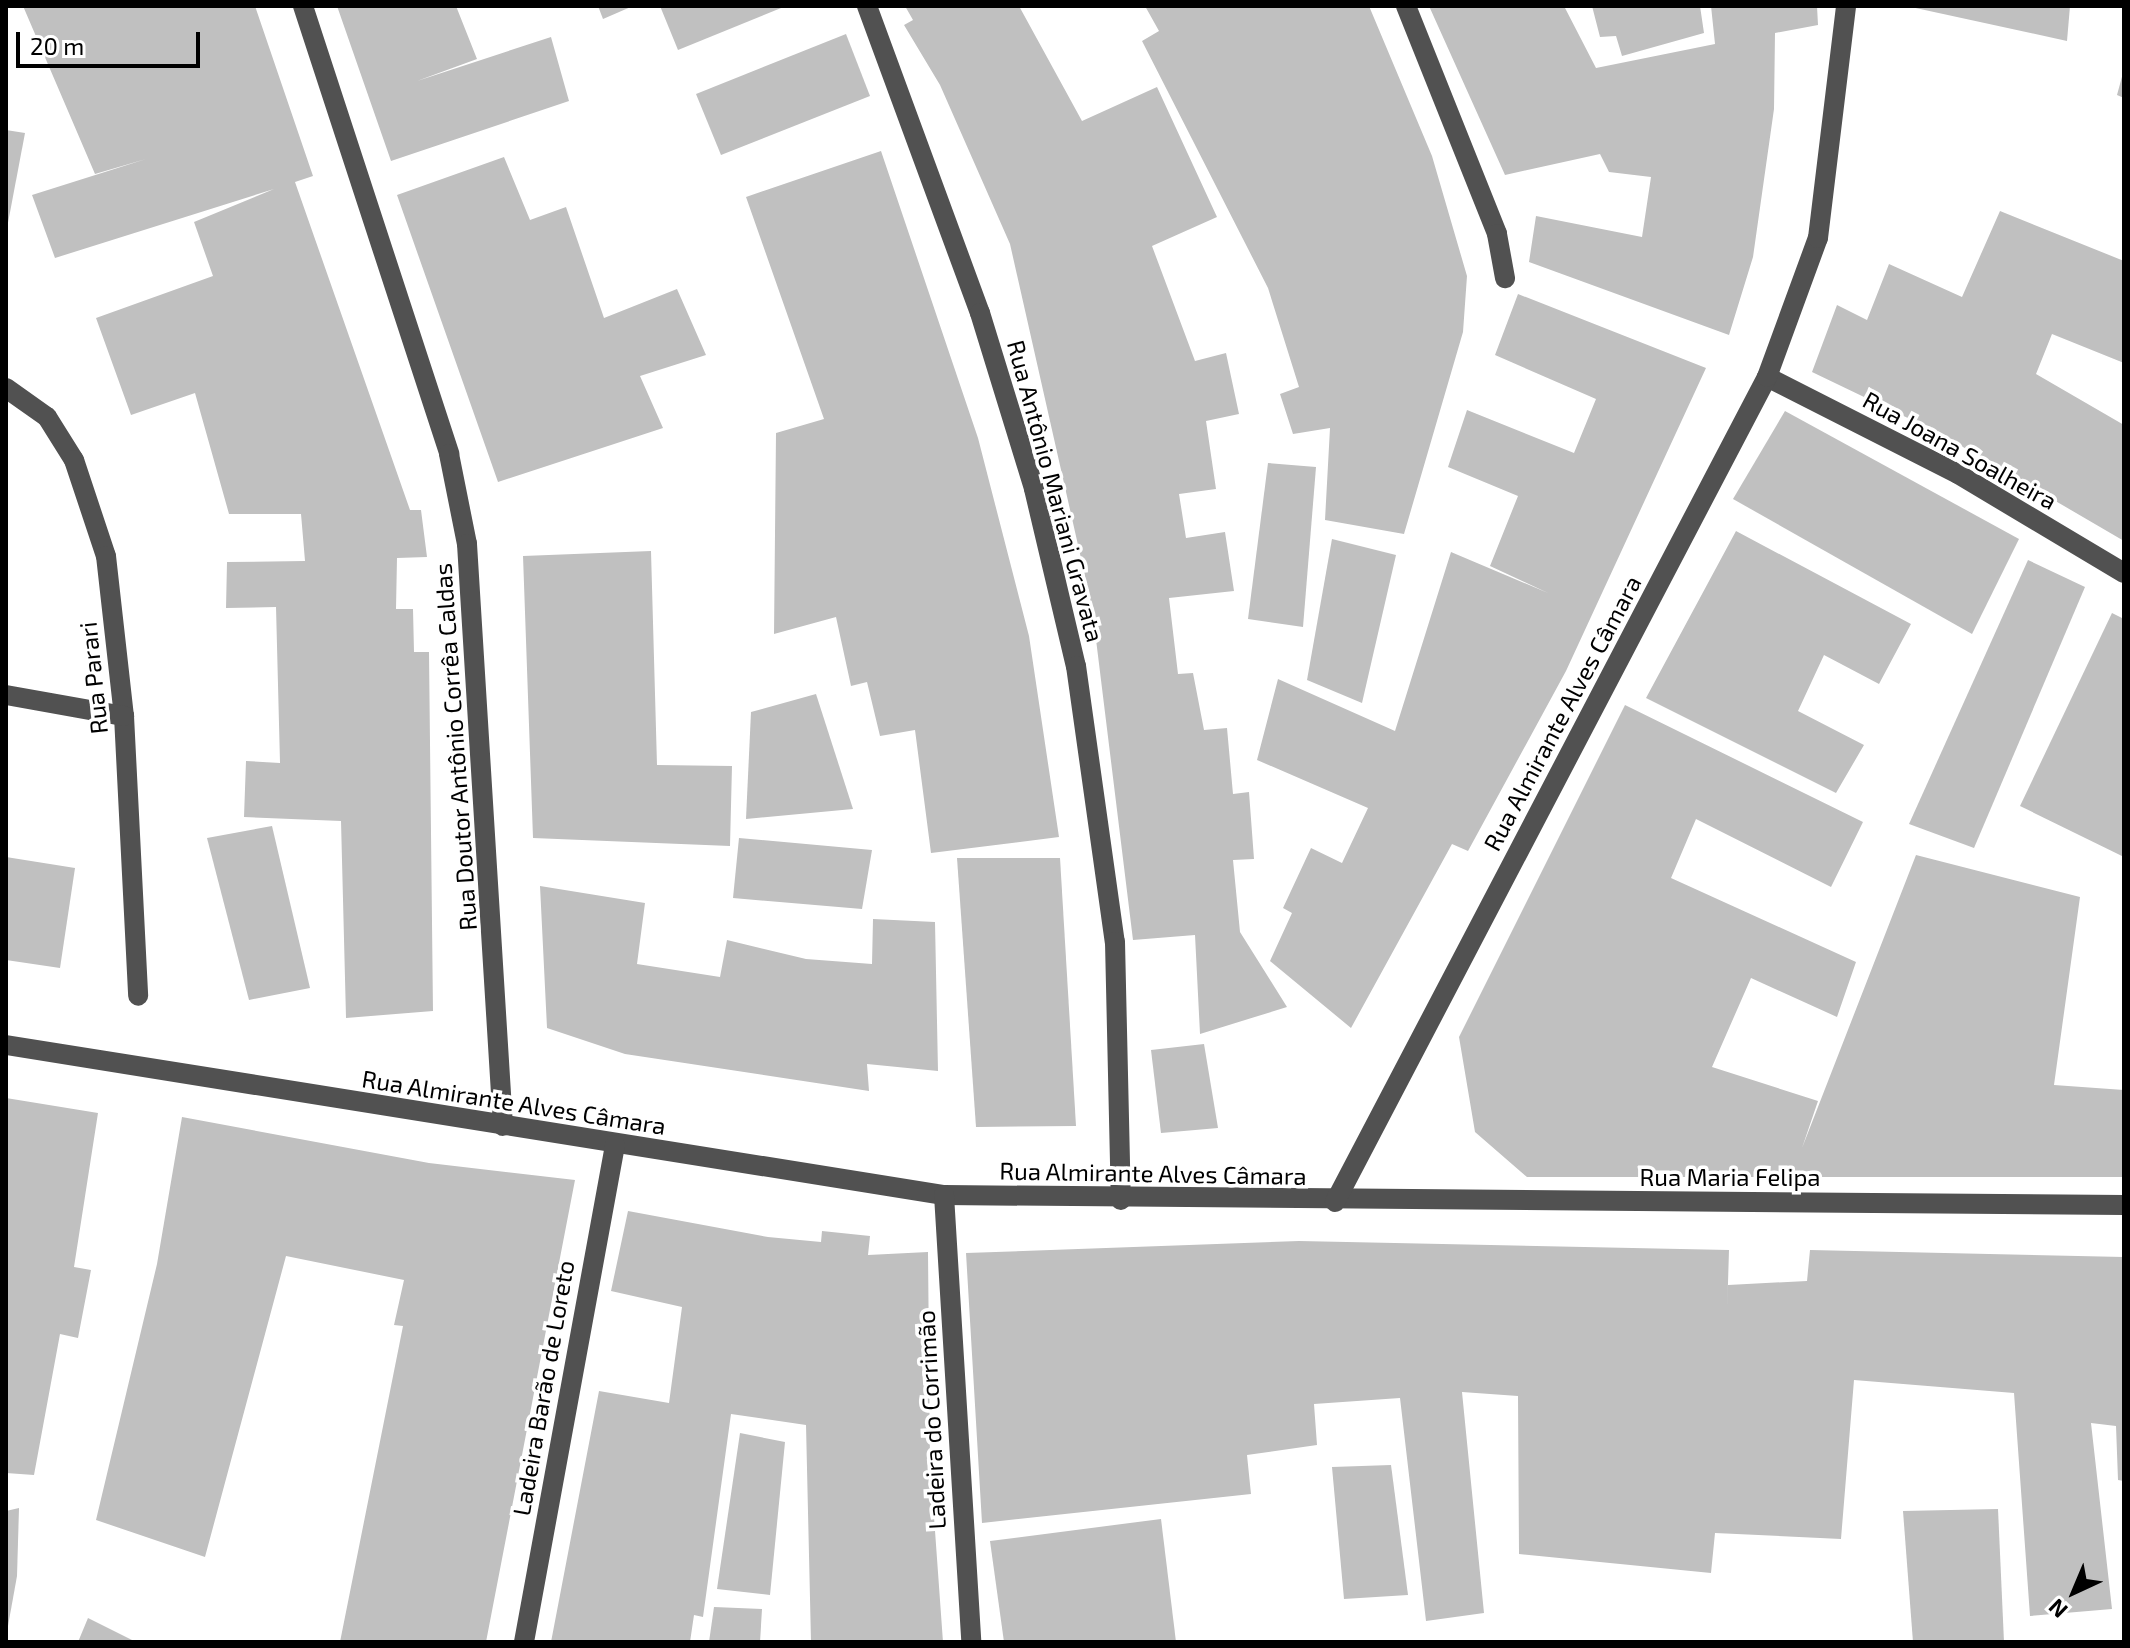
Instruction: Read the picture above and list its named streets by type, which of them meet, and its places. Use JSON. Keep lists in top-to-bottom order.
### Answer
{
  "streets": {
    "street": [
      "Rua Joana Soalheira",
      "Rua Antônio Mariani Gravata",
      "Rua Parari",
      "Rua Almirante Alves Câmara",
      "Rua Doutor Antônio Corrêa Caldas",
      "Rua Maria Felipa",
      "Ladeira Barão de Loreto",
      "Ladeira do Corrimão"
    ]
  },
  "crossings": [
    ["Rua Joana Soalheira", "Rua Almirante Alves Câmara"],
    ["Rua Antônio Mariani Gravata", "Rua Almirante Alves Câmara"],
    ["Rua Almirante Alves Câmara", "Rua Doutor Antônio Corrêa Caldas"],
    ["Rua Almirante Alves Câmara", "Rua Maria Felipa"],
    ["Rua Almirante Alves Câmara", "Ladeira Barão de Loreto"],
    ["Rua Almirante Alves Câmara", "Ladeira do Corrimão"]
  ],
  "scale_bar": "20 m",
  "north": "bottom left"
}
